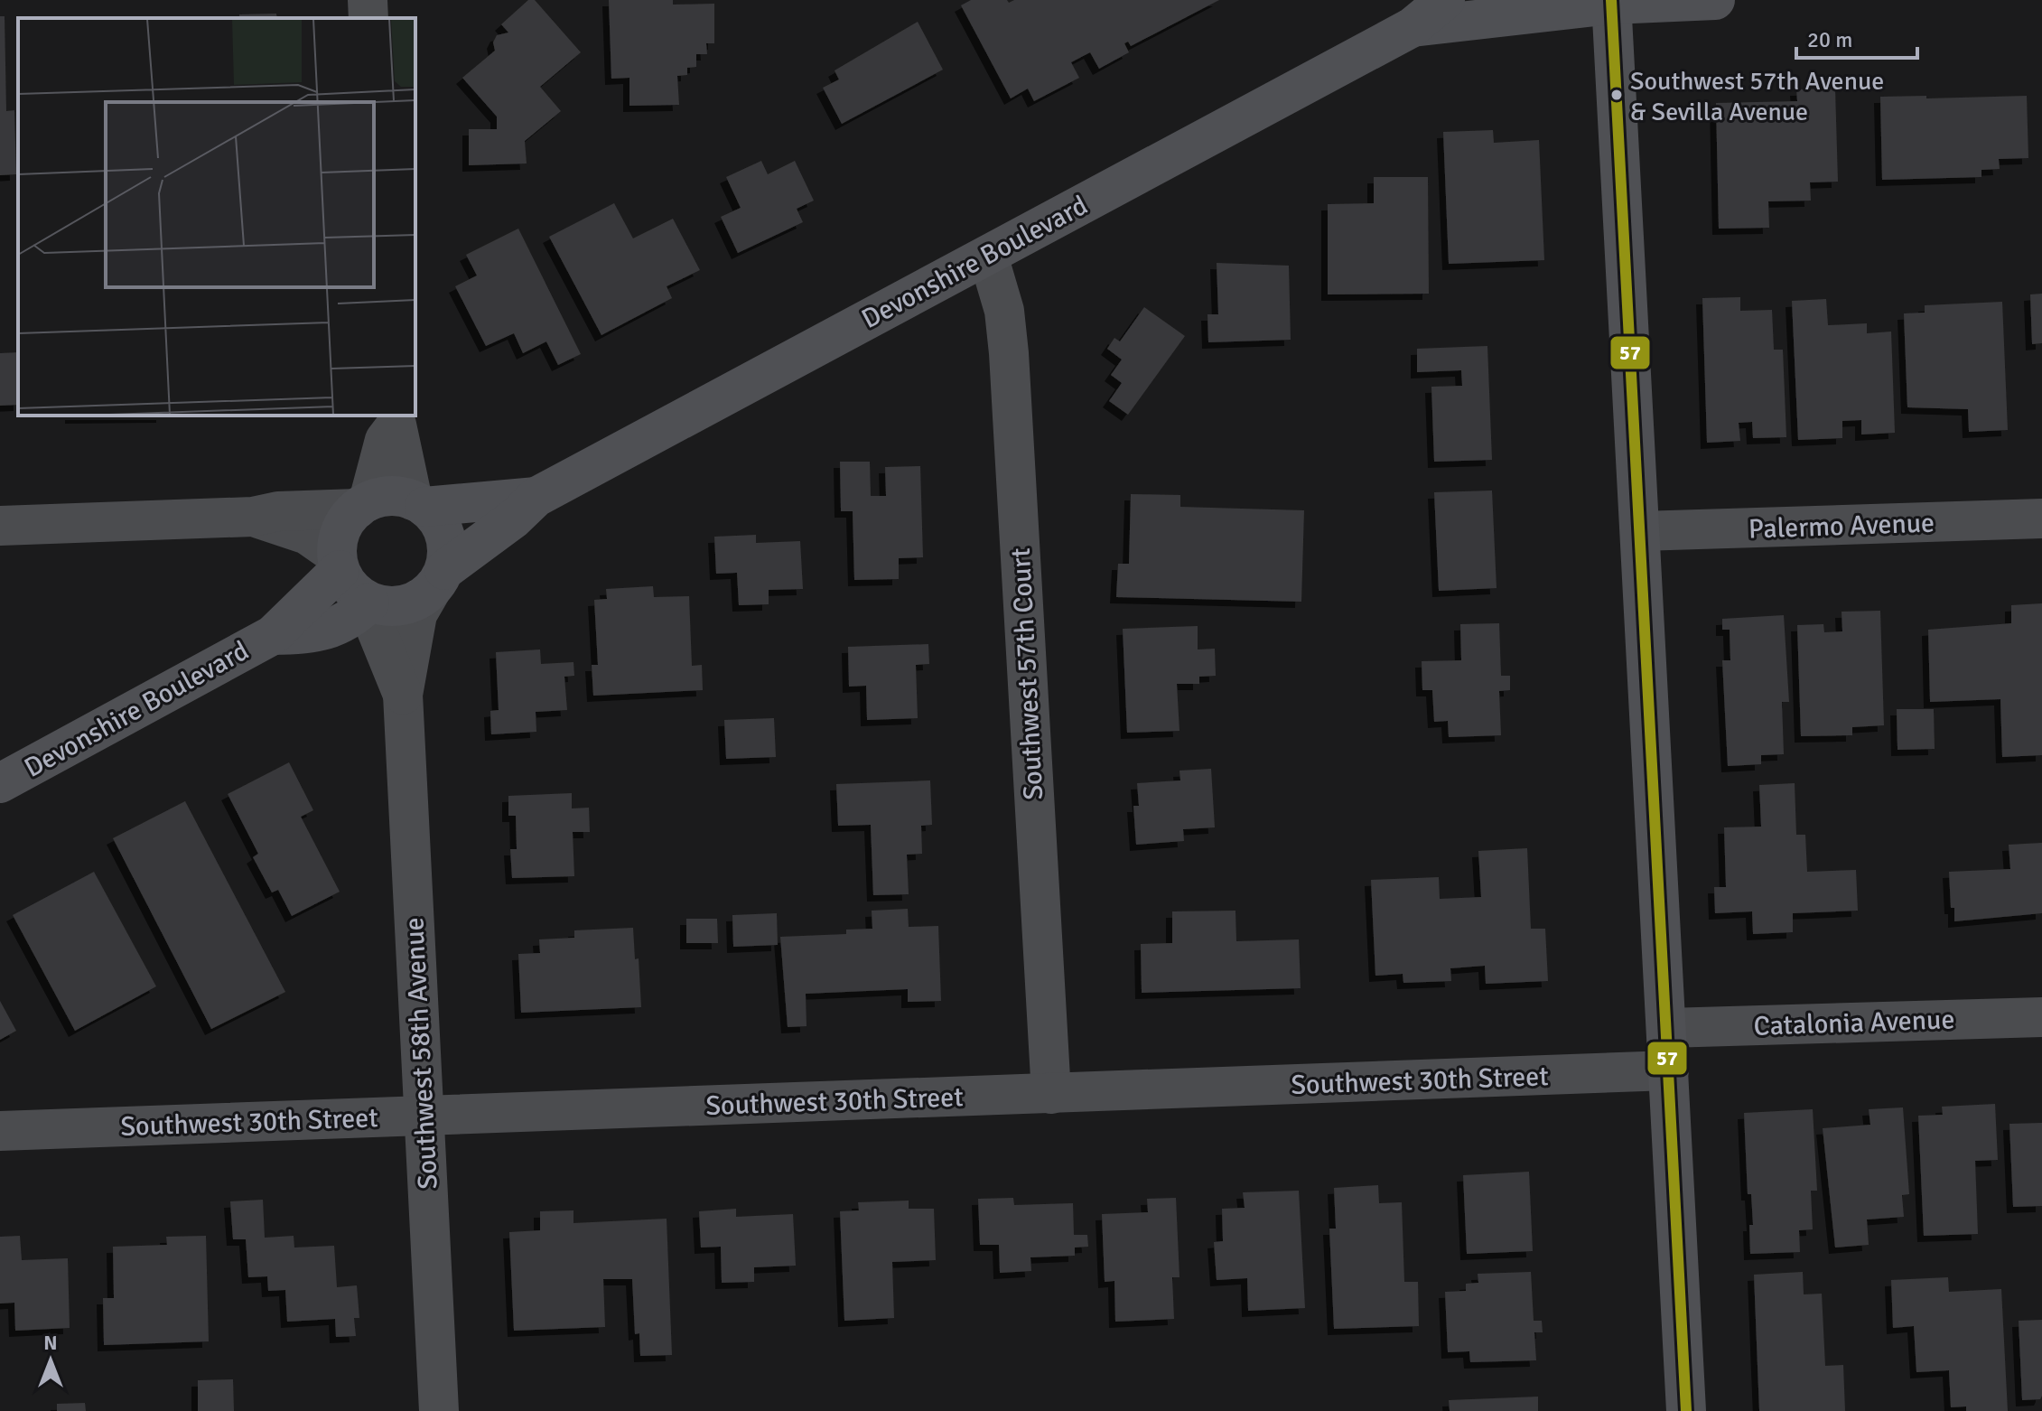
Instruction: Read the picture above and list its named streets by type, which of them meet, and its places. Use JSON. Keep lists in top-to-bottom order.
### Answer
{
  "streets": {
    "street": [
      "Devonshire Boulevard",
      "Palermo Avenue",
      "Southwest 57th Court",
      "Catalonia Avenue",
      "Southwest 58th Avenue",
      "Southwest 30th Street"
    ]
  },
  "crossings": [
    ["Devonshire Boulevard", "Southwest 57th Court"],
    ["Devonshire Boulevard", "Southwest 58th Avenue"],
    ["Southwest 57th Court", "Southwest 30th Street"],
    ["Southwest 58th Avenue", "Southwest 30th Street"]
  ],
  "places": ["Southwest 57th Avenue & Sevilla Avenue"],
  "lines": ["transit line 57"],
  "scale_bar": "20 m",
  "north": "top"
}
